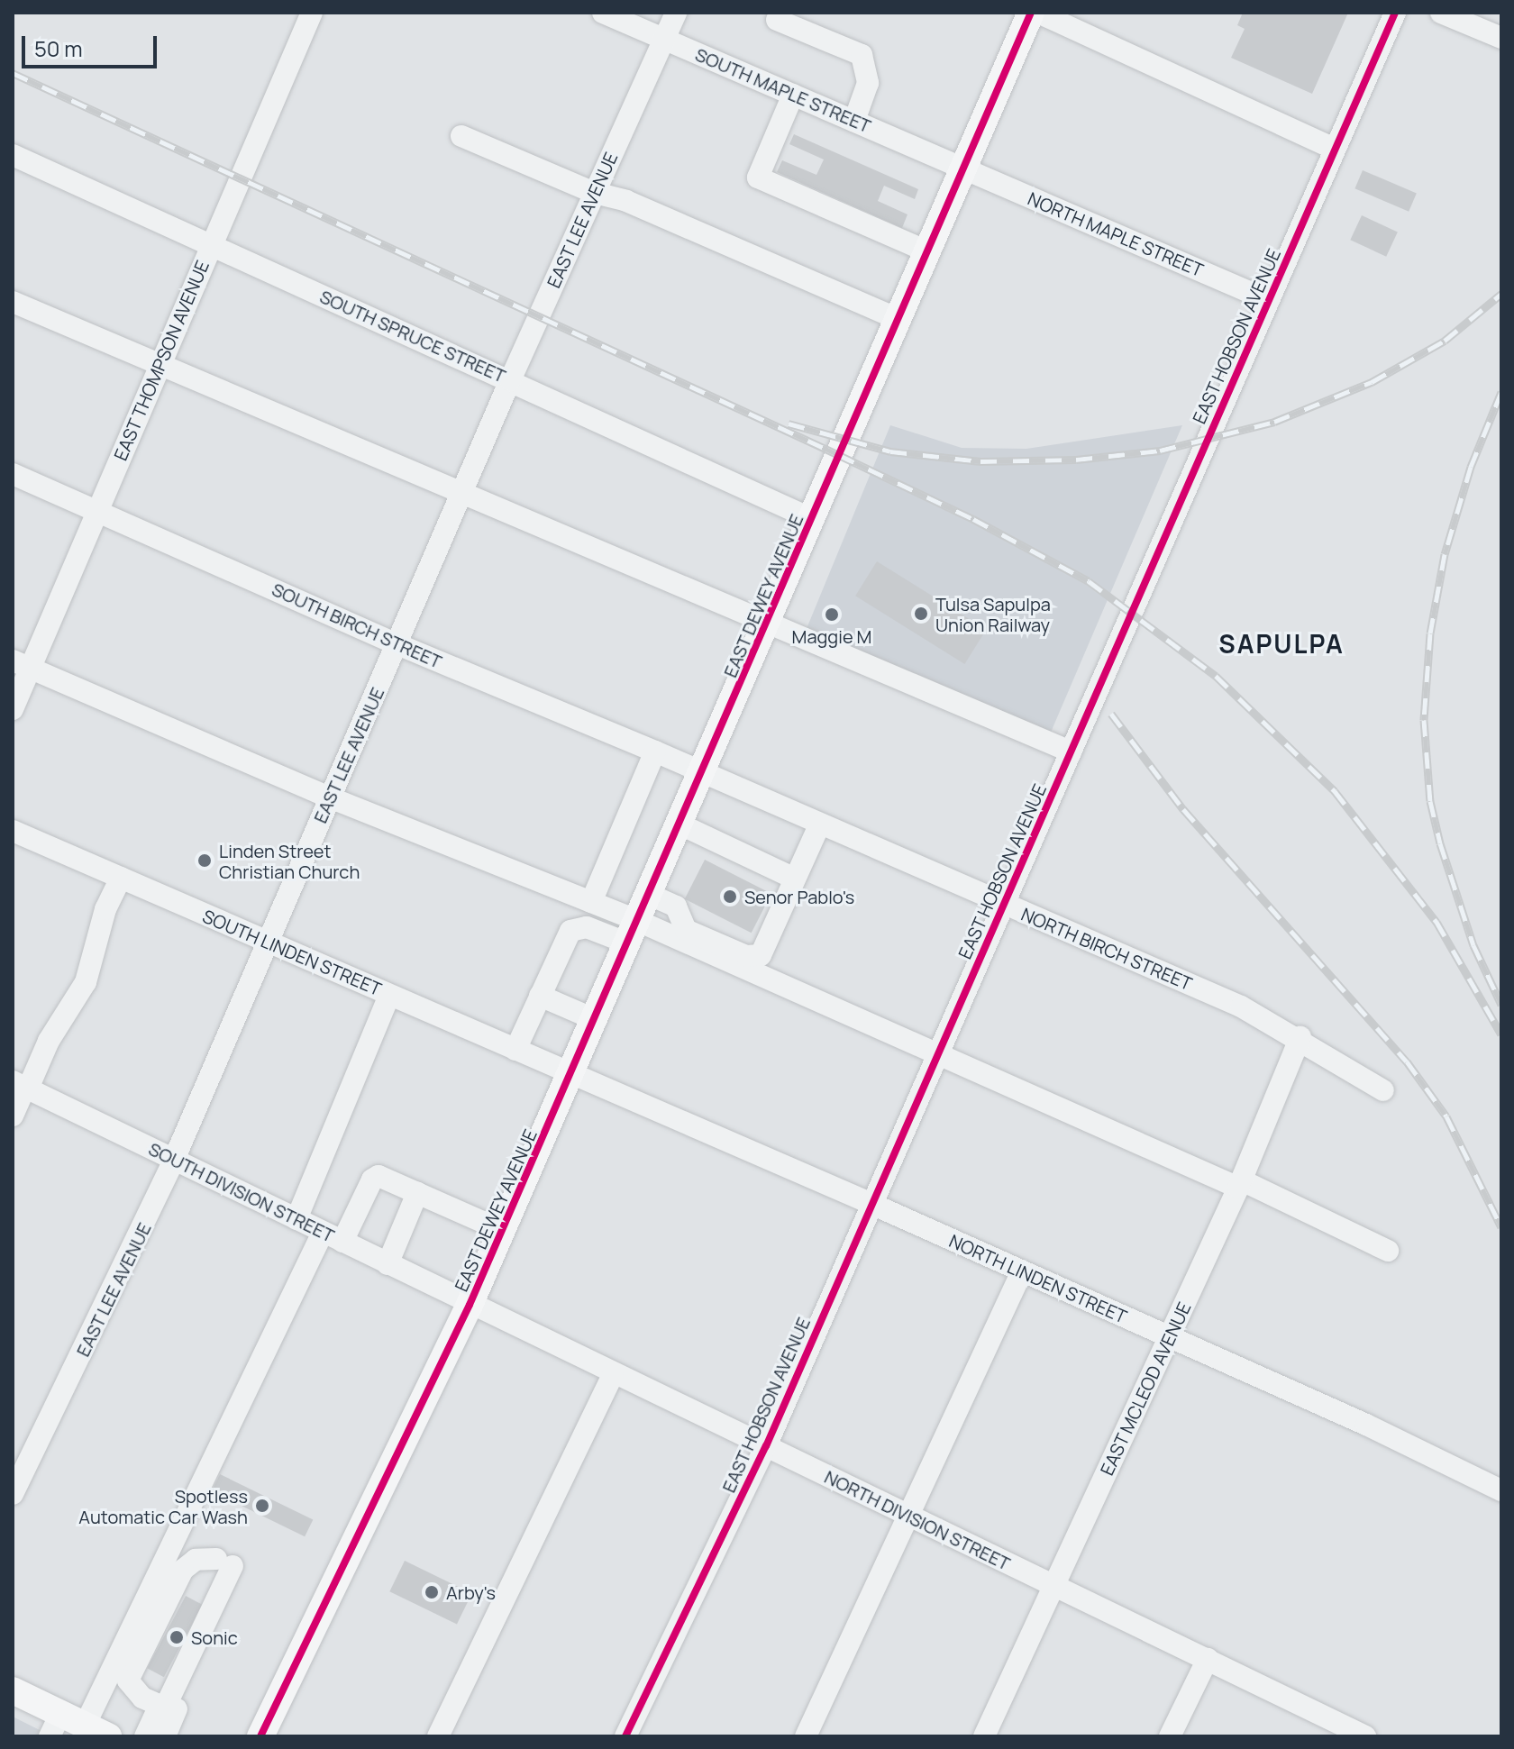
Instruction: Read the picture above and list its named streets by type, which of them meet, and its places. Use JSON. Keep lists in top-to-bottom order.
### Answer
{
  "streets": {
    "main road": ["EAST DEWEY AVENUE"],
    "street": [
      "SOUTH MAPLE STREET",
      "EAST LEE AVENUE",
      "NORTH MAPLE STREET",
      "SOUTH SPRUCE STREET",
      "EAST HOBSON AVENUE",
      "EAST THOMPSON AVENUE",
      "SOUTH BIRCH STREET",
      "NORTH BIRCH STREET",
      "SOUTH LINDEN STREET",
      "SOUTH DIVISION STREET",
      "NORTH LINDEN STREET",
      "EAST MCLEOD AVENUE",
      "NORTH DIVISION STREET"
    ]
  },
  "crossings": [
    ["SOUTH MAPLE STREET", "EAST LEE AVENUE"],
    ["SOUTH MAPLE STREET", "NORTH MAPLE STREET"],
    ["SOUTH MAPLE STREET", "EAST DEWEY AVENUE"],
    ["EAST LEE AVENUE", "SOUTH SPRUCE STREET"],
    ["EAST LEE AVENUE", "SOUTH BIRCH STREET"],
    ["EAST LEE AVENUE", "SOUTH LINDEN STREET"],
    ["EAST LEE AVENUE", "SOUTH DIVISION STREET"],
    ["NORTH MAPLE STREET", "EAST HOBSON AVENUE"],
    ["NORTH MAPLE STREET", "EAST DEWEY AVENUE"],
    ["SOUTH SPRUCE STREET", "EAST THOMPSON AVENUE"],
    ["SOUTH SPRUCE STREET", "EAST DEWEY AVENUE"],
    ["EAST HOBSON AVENUE", "NORTH BIRCH STREET"],
    ["EAST HOBSON AVENUE", "NORTH LINDEN STREET"],
    ["EAST HOBSON AVENUE", "NORTH DIVISION STREET"],
    ["EAST THOMPSON AVENUE", "SOUTH BIRCH STREET"],
    ["EAST DEWEY AVENUE", "SOUTH BIRCH STREET"],
    ["EAST DEWEY AVENUE", "NORTH BIRCH STREET"],
    ["EAST DEWEY AVENUE", "SOUTH LINDEN STREET"],
    ["EAST DEWEY AVENUE", "SOUTH DIVISION STREET"],
    ["EAST DEWEY AVENUE", "NORTH LINDEN STREET"],
    ["EAST DEWEY AVENUE", "NORTH DIVISION STREET"],
    ["SOUTH BIRCH STREET", "NORTH BIRCH STREET"],
    ["NORTH BIRCH STREET", "EAST MCLEOD AVENUE"],
    ["SOUTH LINDEN STREET", "NORTH LINDEN STREET"],
    ["SOUTH DIVISION STREET", "NORTH DIVISION STREET"],
    ["NORTH LINDEN STREET", "EAST MCLEOD AVENUE"],
    ["EAST MCLEOD AVENUE", "NORTH DIVISION STREET"]
  ],
  "districts": ["SAPULPA"],
  "places": [
    "Tulsa Sapulpa Union Railway",
    "Maggie M",
    "Linden Street Christian Church",
    "Senor Pablo's",
    "Spotless Automatic Car Wash",
    "Arby's",
    "Sonic"
  ],
  "scale_bar": "50 m"
}
